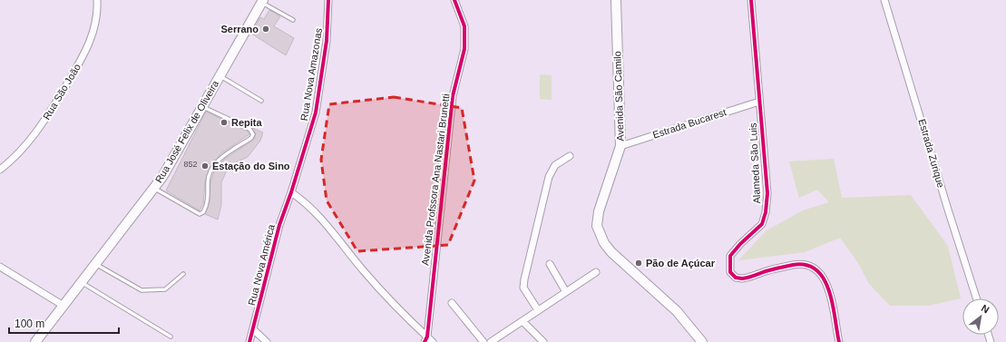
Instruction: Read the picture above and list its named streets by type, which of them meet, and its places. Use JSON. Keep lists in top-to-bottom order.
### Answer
{
  "streets": {
    "main road": ["Avenida São Camilo", "Rua José Felix de Oliveira"],
    "street": [
      "Rua Nova Amazonas",
      "Rua São João",
      "Estrada Bucarest",
      "Estrada Zurique",
      "Alameda São Luis",
      "Avenida Profssora Ana Nastari Brunetti",
      "Rua Nova América"
    ]
  },
  "crossings": [
    ["Rua Nova Amazonas", "Rua Nova América"],
    ["Avenida São Camilo", "Estrada Bucarest"],
    ["Estrada Bucarest", "Alameda São Luis"]
  ],
  "places": [
    "Serrano",
    "Repita",
    "Estação do Sino",
    "Pão de Açúcar"
  ],
  "house_numbers": ["852"],
  "scale_bar": "100 m",
  "north": "top right"
}
